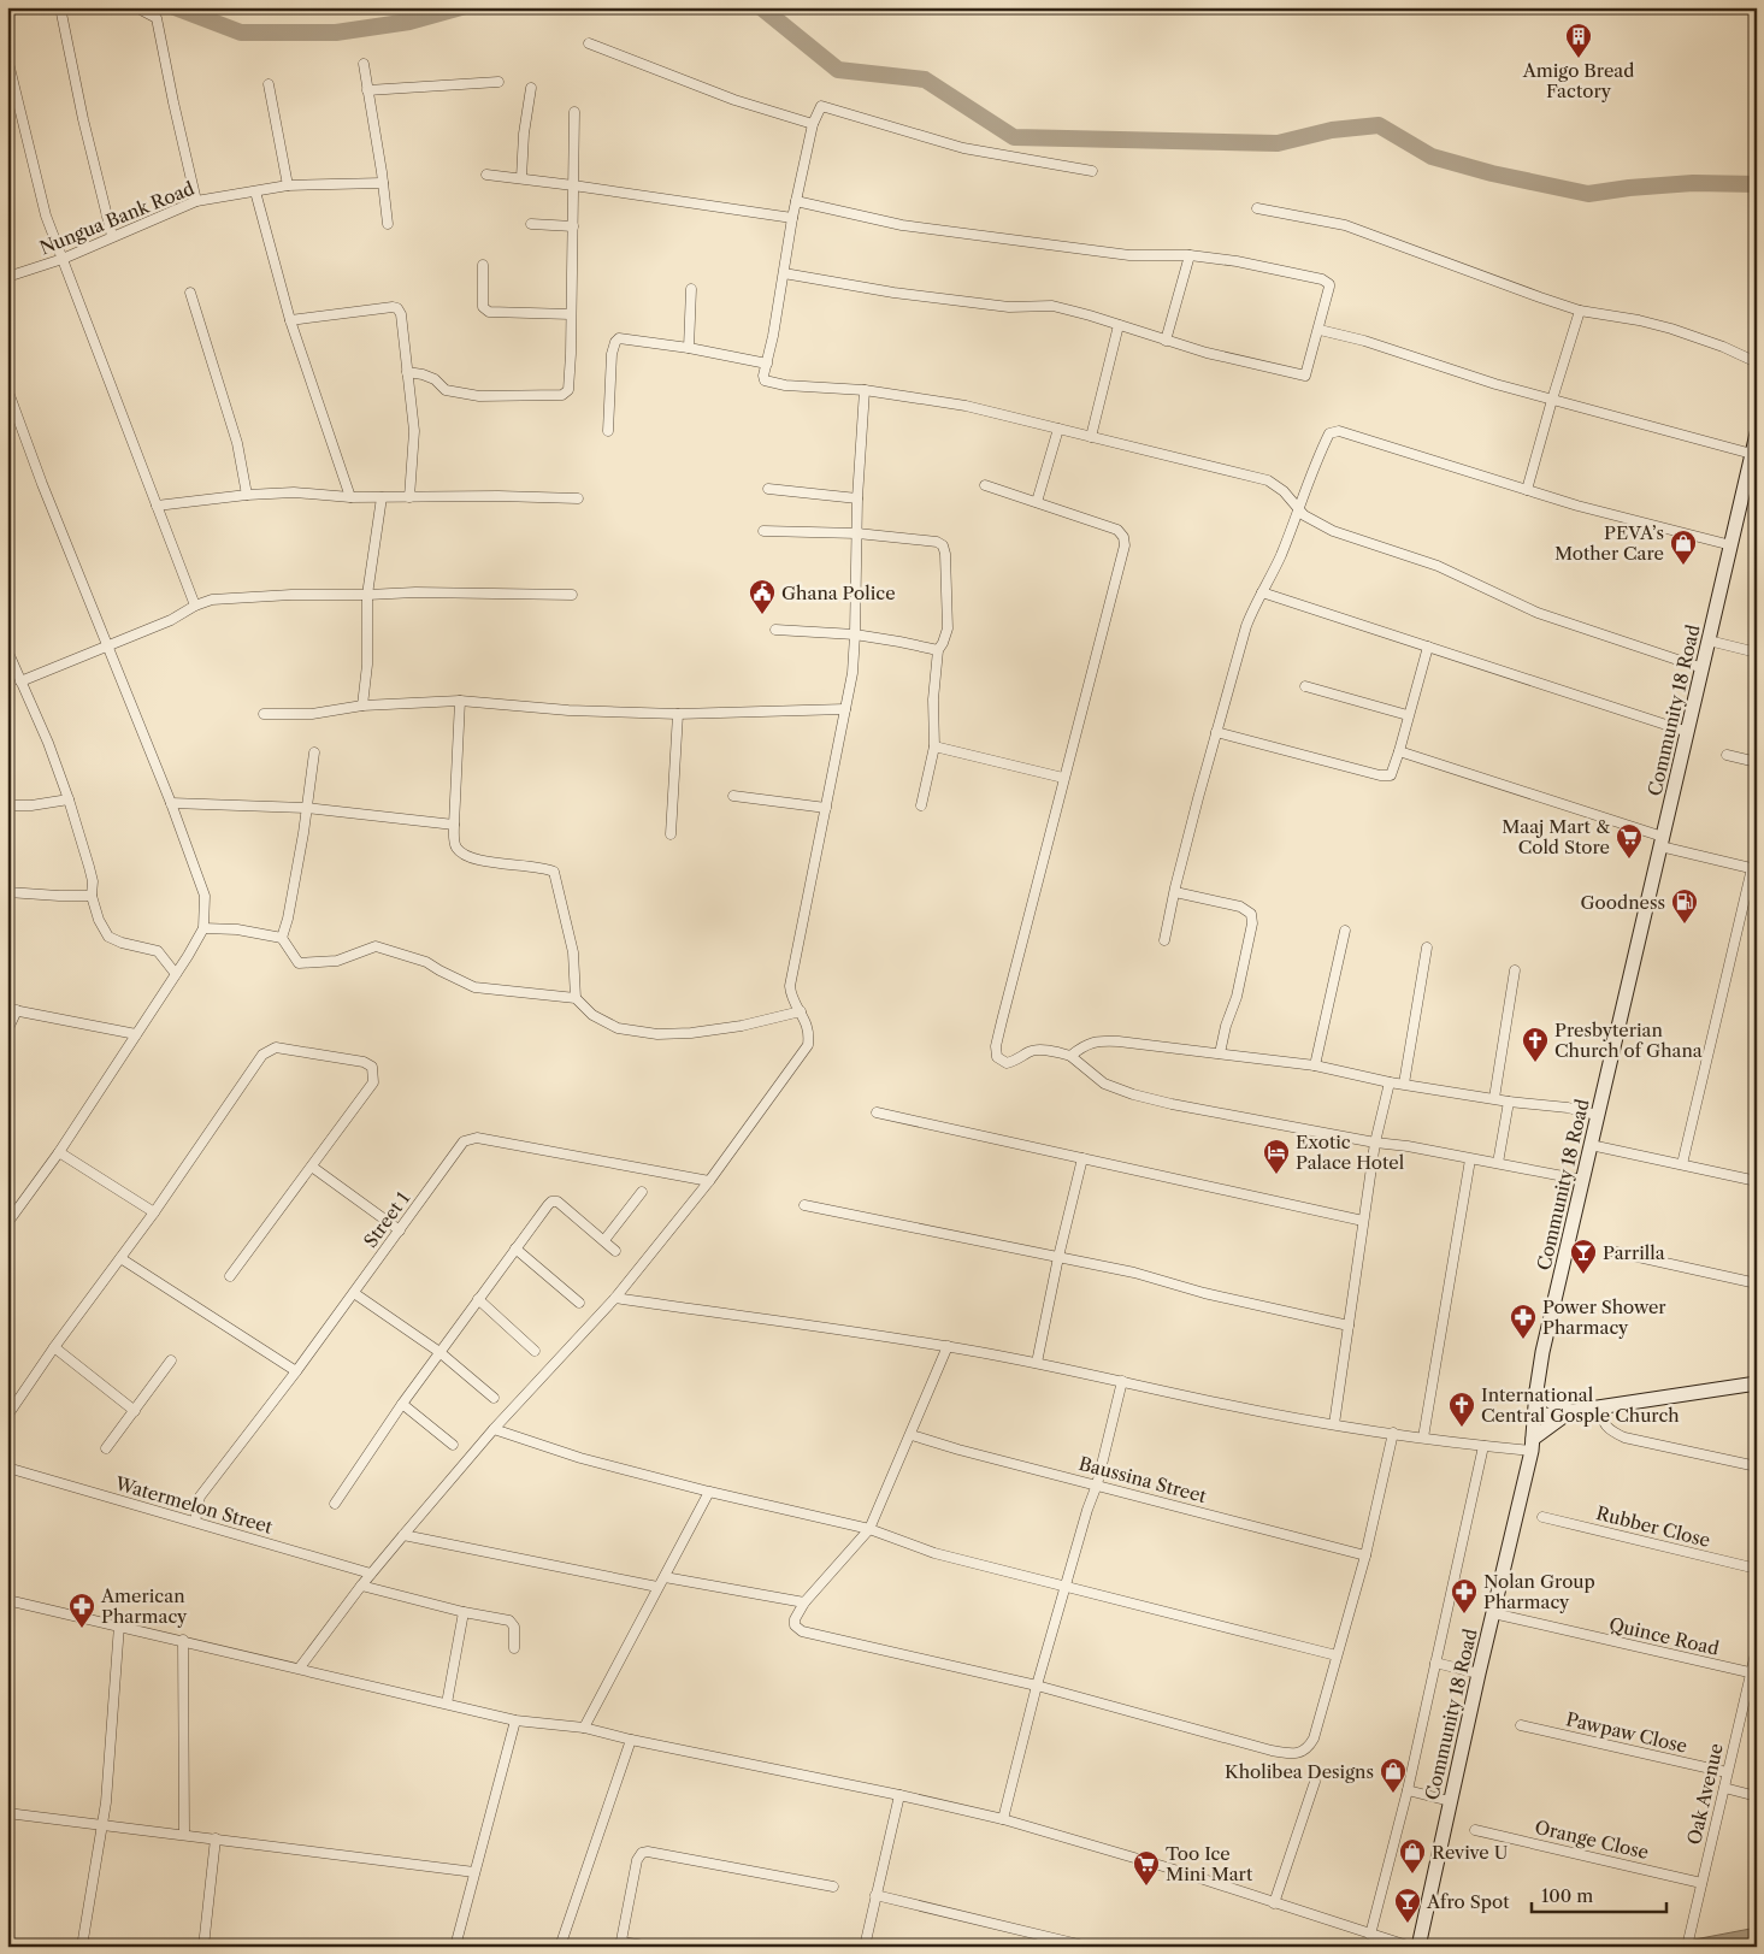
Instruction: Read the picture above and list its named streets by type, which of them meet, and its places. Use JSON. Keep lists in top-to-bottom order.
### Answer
{
  "streets": {
    "main road": ["Community 18 Road"],
    "street": [
      "Nungua Bank Road",
      "Street 1",
      "Baussina Street",
      "Watermelon Street",
      "Rubber Close",
      "Quince Road",
      "Pawpaw Close",
      "Oak Avenue",
      "Orange Close"
    ]
  },
  "crossings": [
    ["Community 18 Road", "Quince Road"],
    ["Street 1", "Watermelon Street"],
    ["Quince Road", "Oak Avenue"],
    ["Pawpaw Close", "Oak Avenue"],
    ["Oak Avenue", "Orange Close"]
  ],
  "places": {
    "building": ["Amigo Bread Factory"],
    "shop": ["PEVA’s Mother Care", "Kholibea Designs", "Revive U"],
    "public building": ["Ghana Police"],
    "supermarket": ["Maaj Mart & Cold Store", "Too Ice Mini Mart"],
    "fuel station": ["Goodness"],
    "church": ["Presbyterian Church of Ghana", "International Central Gosple Church"],
    "hotel": ["Exotic Palace Hotel"],
    "bar": ["Parrilla", "Afro Spot"],
    "pharmacy": ["Power Shower Pharmacy", "Nolan Group Pharmacy", "American Pharmacy"]
  },
  "scale_bar": "100 m"
}
